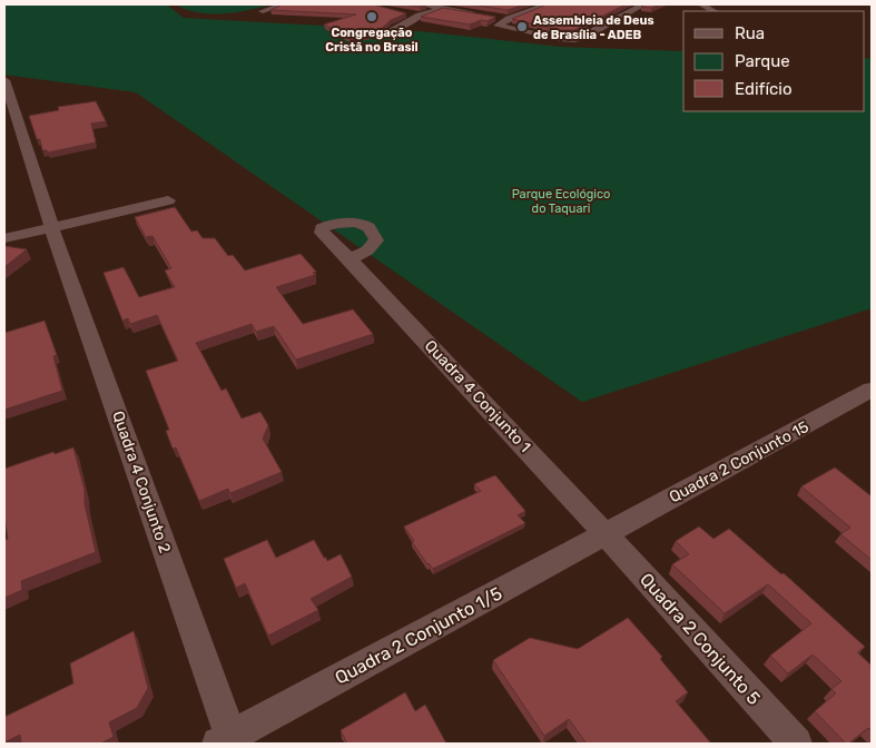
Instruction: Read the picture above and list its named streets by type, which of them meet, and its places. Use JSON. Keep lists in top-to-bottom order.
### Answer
{
  "streets": {
    "street": [
      "Quadra 4 Conjunto 1",
      "Quadra 2 Conjunto 15",
      "Quadra 4 Conjunto 2",
      "Quadra 2 Conjunto 1/5",
      "Quadra 2 Conjunto 5"
    ]
  },
  "crossings": [
    ["Quadra 4 Conjunto 1", "Quadra 2 Conjunto 15"],
    ["Quadra 4 Conjunto 1", "Quadra 2 Conjunto 1/5"],
    ["Quadra 4 Conjunto 1", "Quadra 2 Conjunto 5"],
    ["Quadra 2 Conjunto 15", "Quadra 2 Conjunto 1/5"],
    ["Quadra 2 Conjunto 15", "Quadra 2 Conjunto 5"],
    ["Quadra 4 Conjunto 2", "Quadra 2 Conjunto 1/5"],
    ["Quadra 2 Conjunto 1/5", "Quadra 2 Conjunto 5"]
  ],
  "parks": ["Parque Ecológico do Taquari"],
  "places": ["Congregação Cristã no Brasil", "Assembleia de Deus de Brasília - ADEB"],
  "legend": ["Rua", "Parque", "Edifício"]
}
